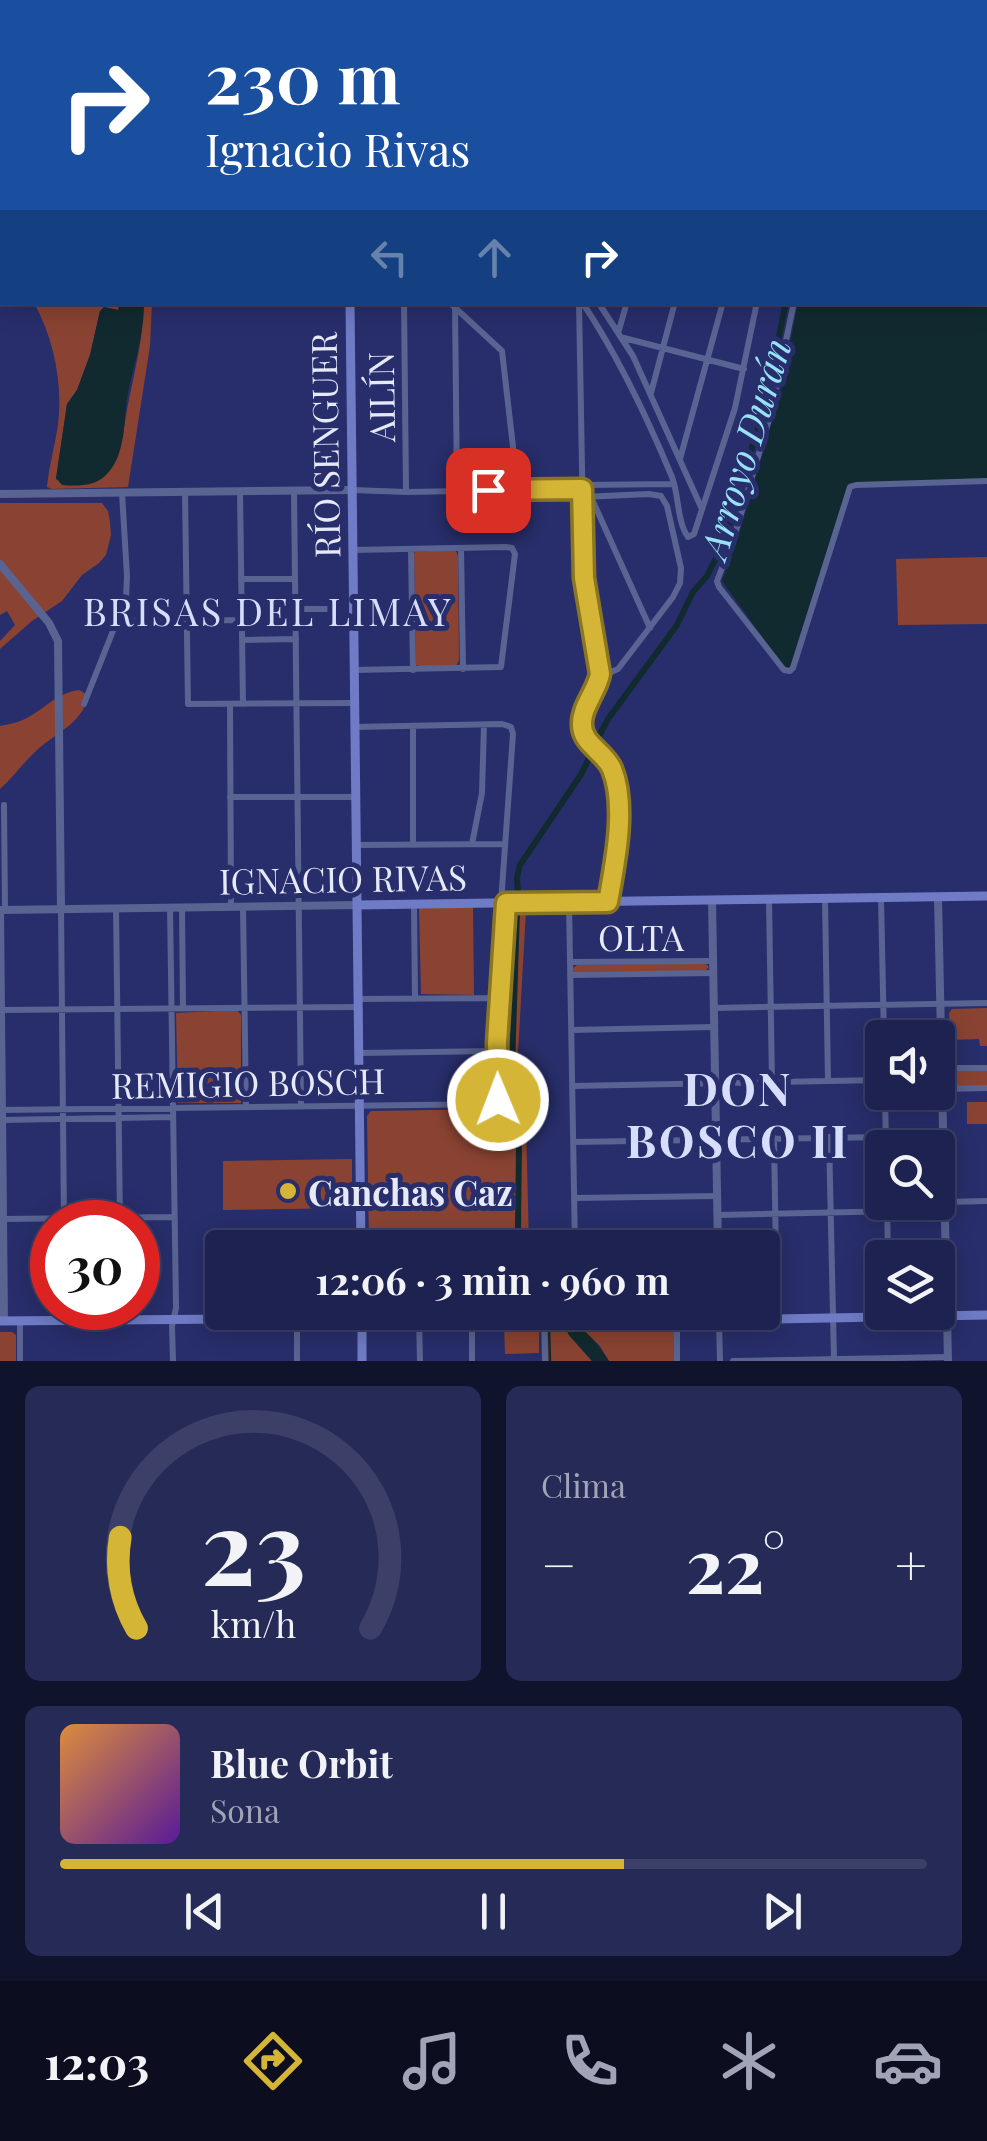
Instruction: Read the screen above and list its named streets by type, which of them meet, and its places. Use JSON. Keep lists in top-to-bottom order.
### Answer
{
  "streets": {
    "main road": ["RÍO SENGUER", "IGNACIO RIVAS"],
    "street": ["AILÍN", "OLTA", "REMIGIO BOSCH"]
  },
  "crossings": [
    ["RÍO SENGUER", "IGNACIO RIVAS"],
    ["RÍO SENGUER", "REMIGIO BOSCH"]
  ],
  "districts": ["BRISAS DEL LIMAY", "DON BOSCO II"],
  "water": ["Arroyo Durán"],
  "places": ["Canchas Caz"],
  "page": {
    "turn": ["230 m", "Ignacio Rivas"],
    "limit": "30",
    "trip": "12:06 · 3 min · 960 m",
    "tile": "Clima",
    "heat": ["−", "22°", "+"],
    "song": ["Blue Orbit", "Sona"],
    "tabs": "12:03",
    "gauge": ["23", "km/h"]
  }
}
